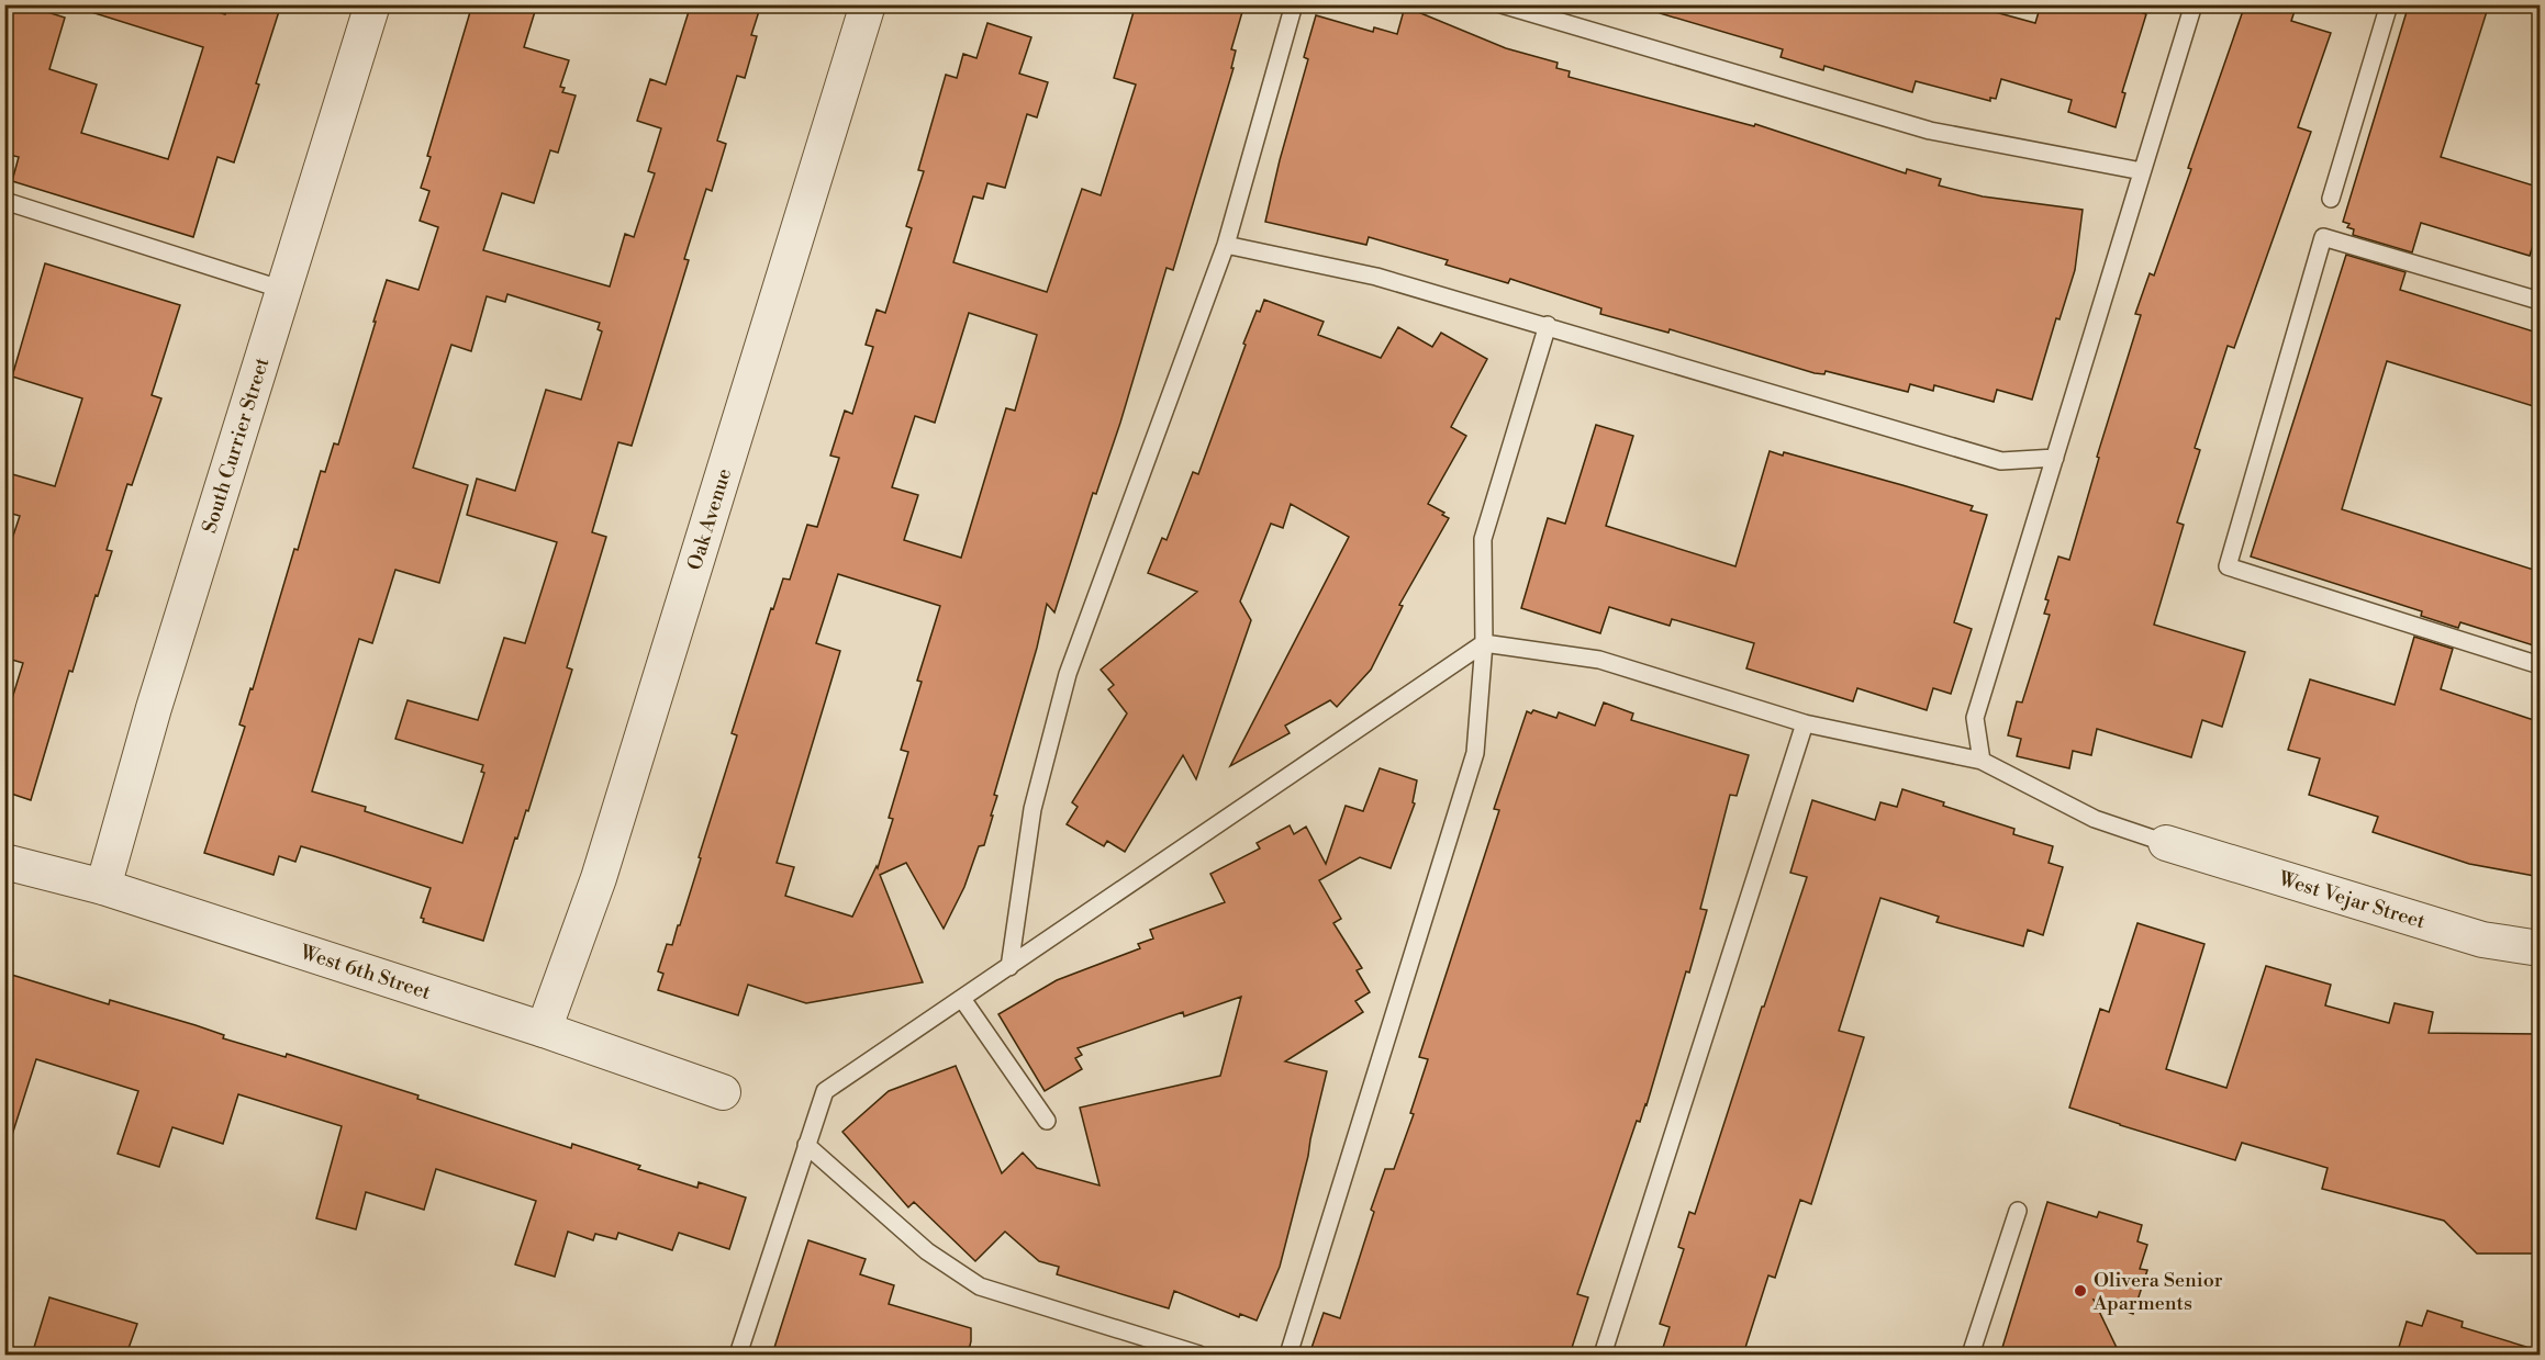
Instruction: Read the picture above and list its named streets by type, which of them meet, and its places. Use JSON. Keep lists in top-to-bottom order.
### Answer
{
  "streets": {
    "street": [
      "South Currier Street",
      "Oak Avenue",
      "West Vejar Street",
      "West 6th Street"
    ]
  },
  "crossings": [
    ["South Currier Street", "West 6th Street"],
    ["Oak Avenue", "West 6th Street"]
  ],
  "places": ["Olivera Senior Aparments"]
}
